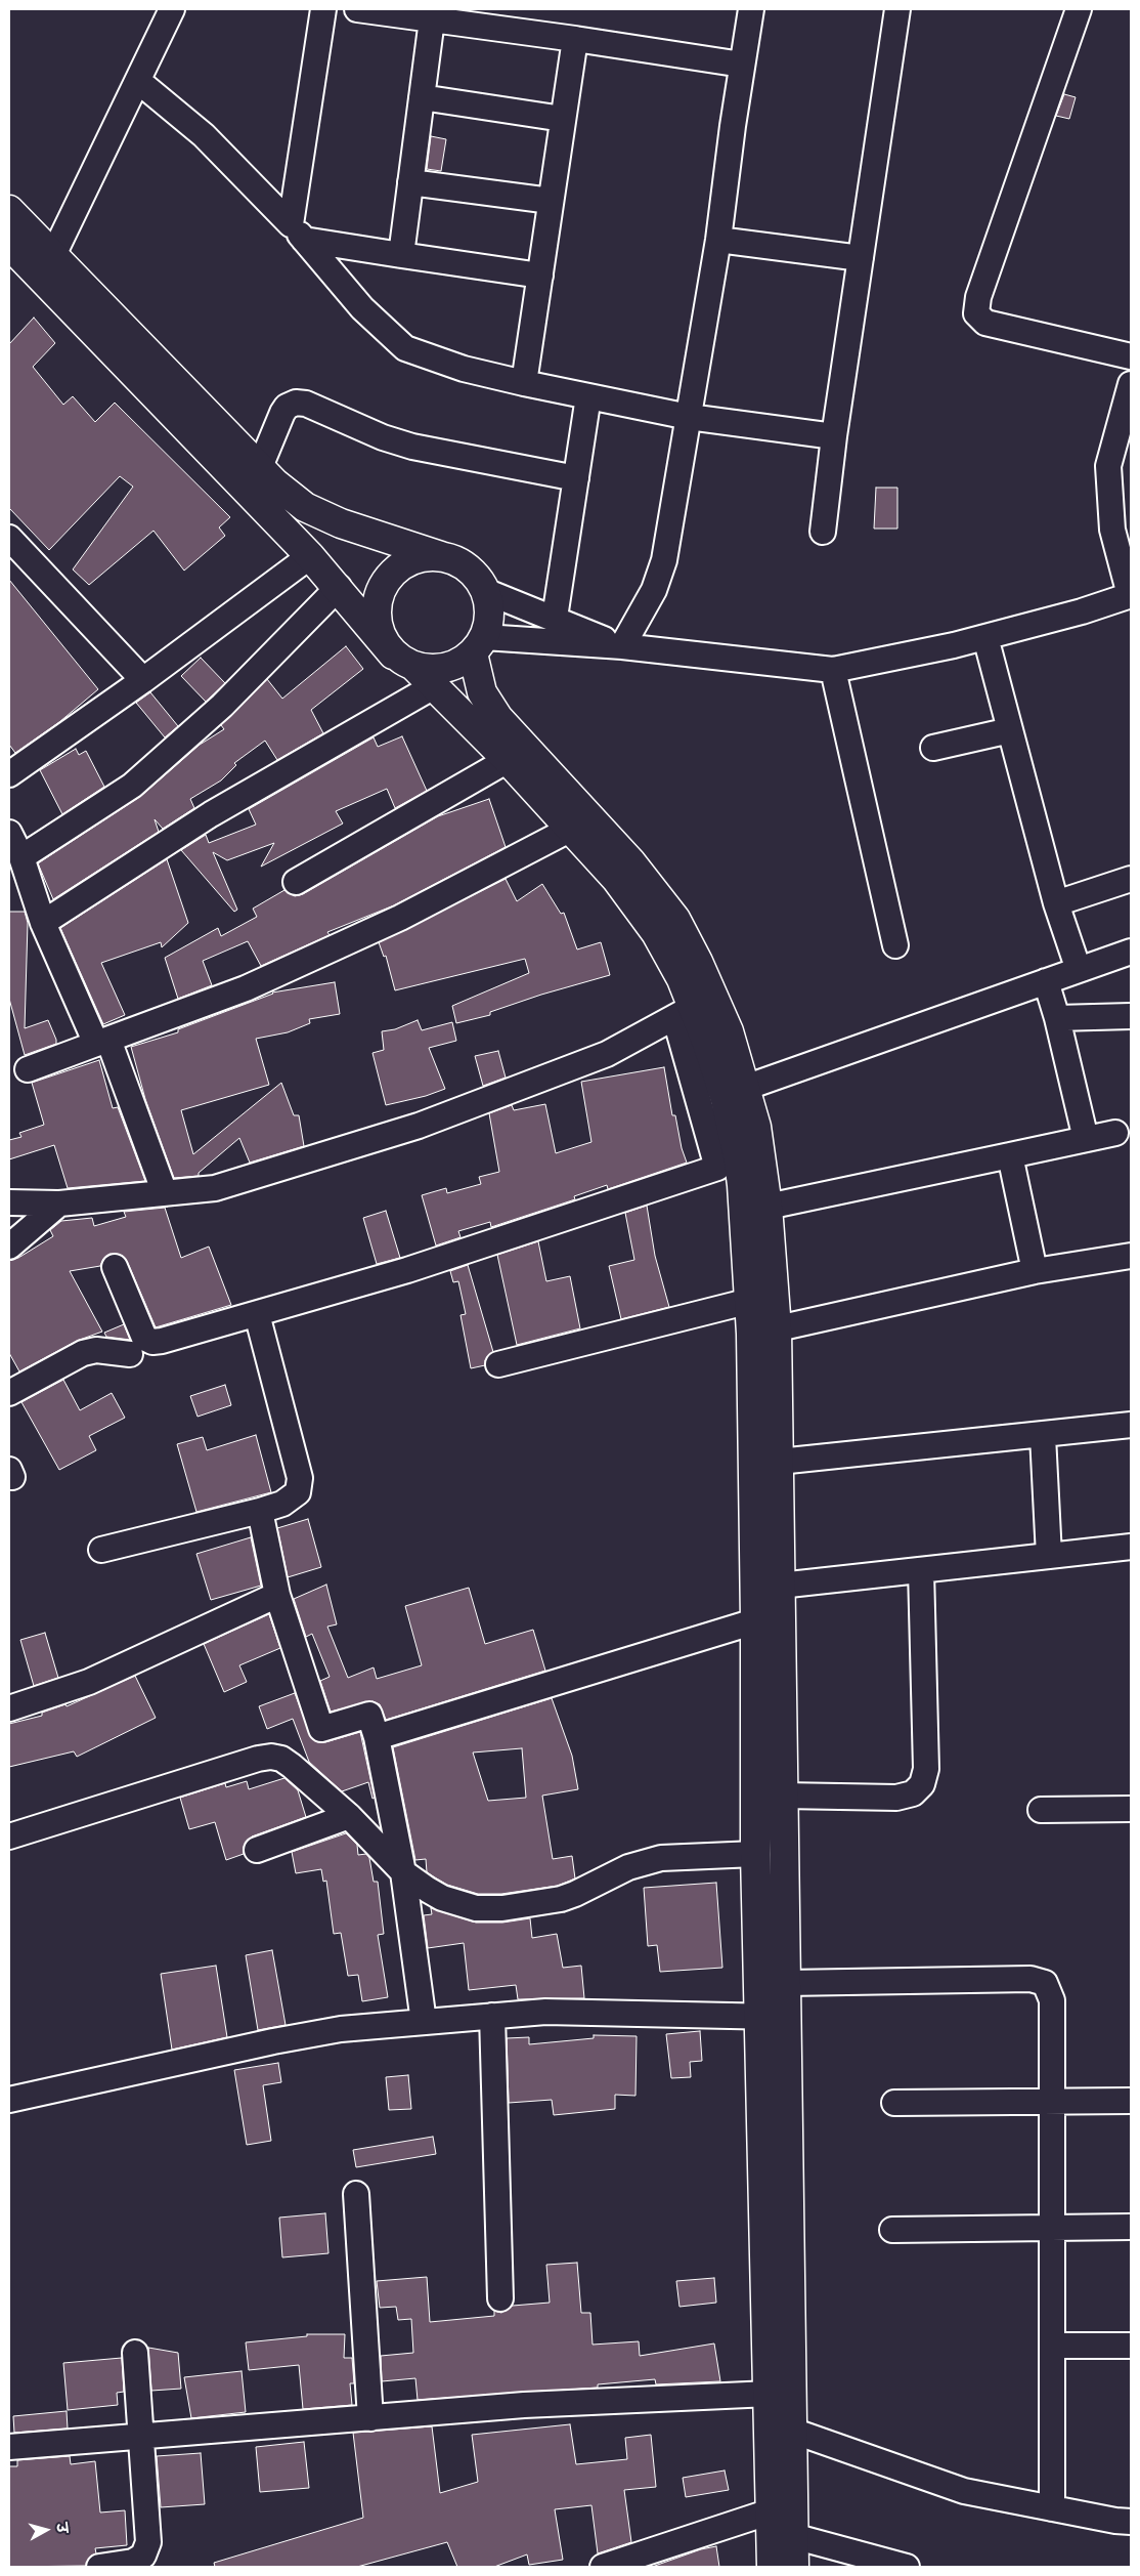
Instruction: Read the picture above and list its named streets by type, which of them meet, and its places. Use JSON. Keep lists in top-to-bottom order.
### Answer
{
  "north": "right"
}
